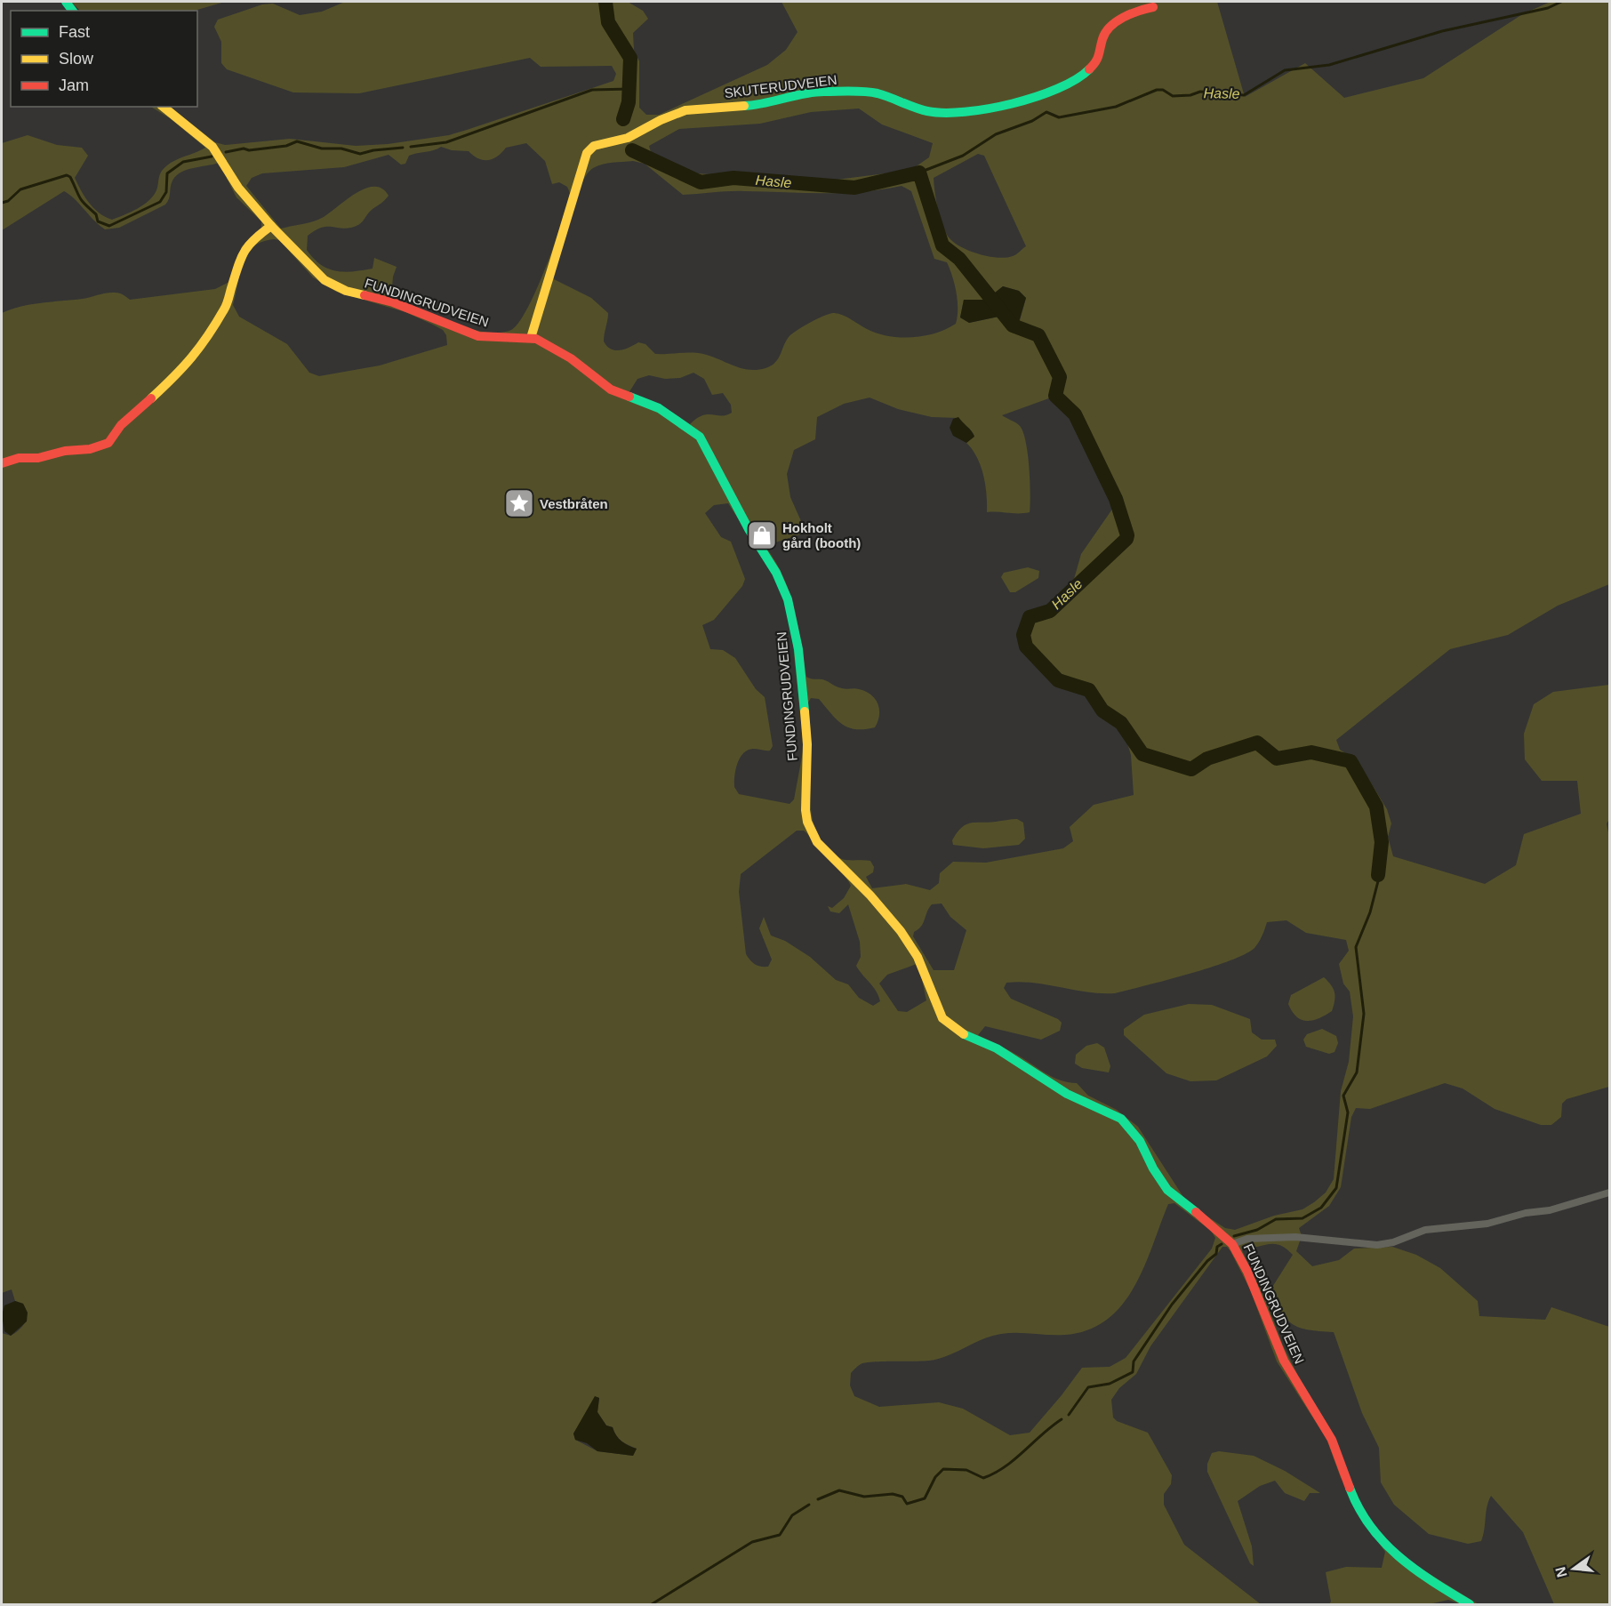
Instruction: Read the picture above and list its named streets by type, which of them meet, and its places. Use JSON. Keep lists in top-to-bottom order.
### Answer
{
  "streets": {
    "street": ["SKUTERUDVEIEN", "FUNDINGRUDVEIEN"]
  },
  "crossings": [
    ["SKUTERUDVEIEN", "FUNDINGRUDVEIEN"]
  ],
  "water": ["Hasle"],
  "places": {
    "place": ["Vestbråten"],
    "shop": ["Hokholt gård (booth)"]
  },
  "legend": ["Fast", "Slow", "Jam"],
  "north": "left"
}
